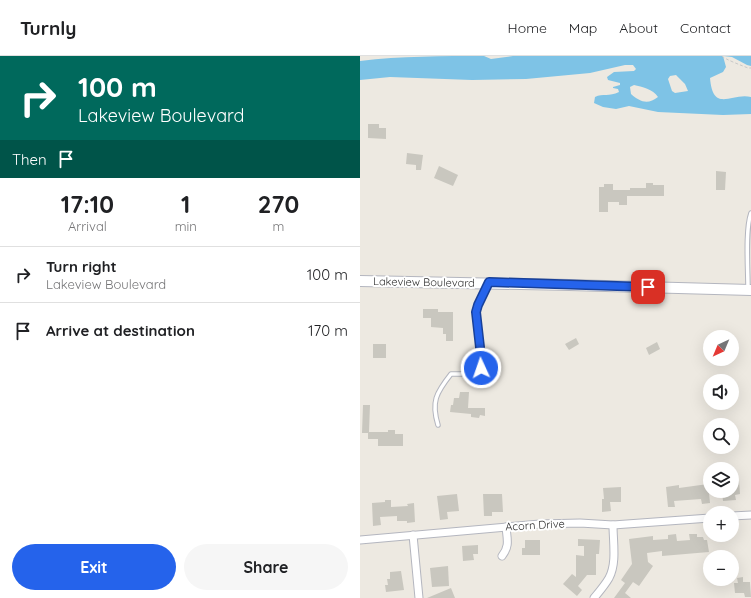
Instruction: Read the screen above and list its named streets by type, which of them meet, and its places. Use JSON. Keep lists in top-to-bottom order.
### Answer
{
  "streets": {
    "street": ["Lakeview Boulevard", "Acorn Drive"]
  },
  "north": "bottom left",
  "page": {
    "header": "Turnly",
    "nav": [
      "Home",
      "Map",
      "About",
      "Contact"
    ],
    "turn": ["100 m", "Lakeview Boulevard"],
    "then": "Then",
    "eta": [
      "17:10",
      "Arrival",
      "1",
      "min",
      "270",
      "m"
    ],
    "list": [
      {
        "name": "Turn right",
        "note": "Lakeview Boulevard",
        "value": "100 m"
      },
      {
        "name": "Arrive at destination",
        "value": "170 m"
      }
    ],
    "map_buttons": ["+", "−"],
    "buttons": ["Exit", "Share"]
  }
}
